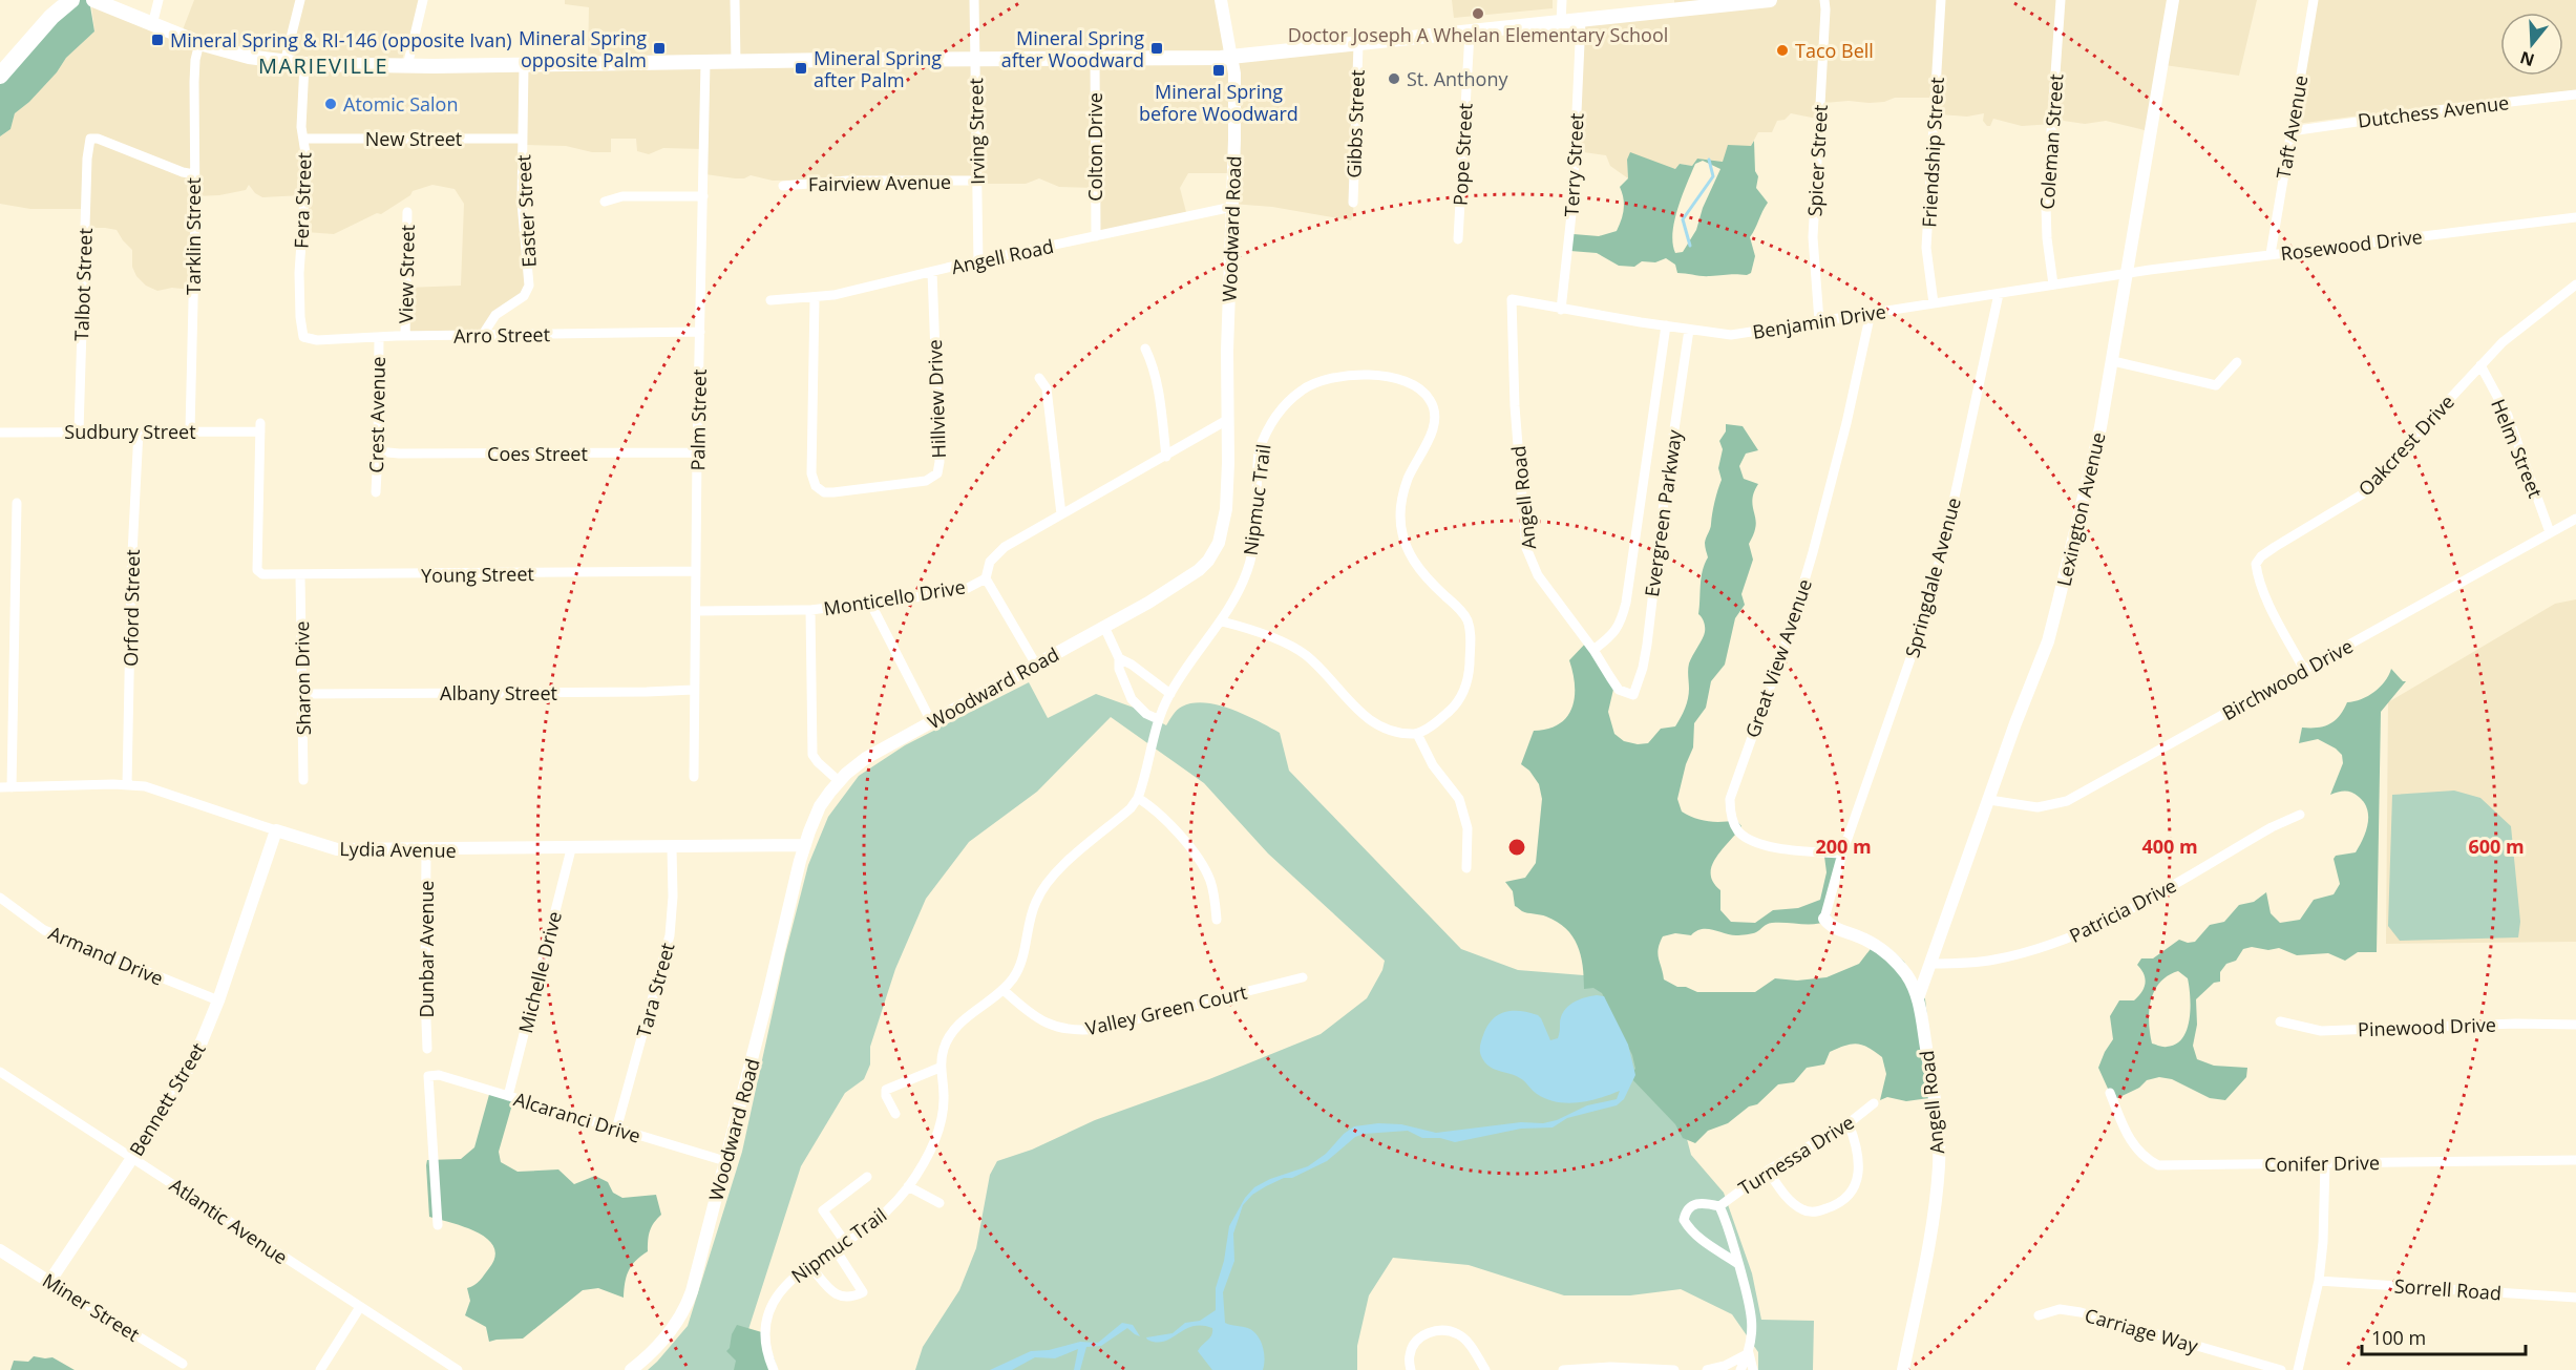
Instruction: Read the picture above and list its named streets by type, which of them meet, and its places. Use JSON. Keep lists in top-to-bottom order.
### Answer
{
  "streets": {
    "street": [
      "Dutchess Avenue",
      "Gibbs Street",
      "Taft Avenue",
      "Irving Street",
      "New Street",
      "Coleman Street",
      "Colton Drive",
      "Friendship Street",
      "Pope Street",
      "Spicer Street",
      "Terry Street",
      "Fairview Avenue",
      "Fera Street",
      "Easter Street",
      "Woodward Road",
      "Tarklin Street",
      "Rosewood Drive",
      "Angell Road",
      "View Street",
      "Talbot Street",
      "Benjamin Drive",
      "Arro Street",
      "Hillview Drive",
      "Crest Avenue",
      "Palm Street",
      "Sudbury Street",
      "Oakcrest Drive",
      "Helm Street",
      "Coes Street",
      "Nipmuc Trail",
      "Lexington Avenue",
      "Evergreen Parkway",
      "Young Street",
      "Springdale Avenue",
      "Monticello Drive",
      "Orford Street",
      "Great View Avenue",
      "Sharon Drive",
      "Birchwood Drive",
      "Albany Street",
      "Lydia Avenue",
      "Patricia Drive",
      "Dunbar Avenue",
      "Armand Drive",
      "Michelle Drive",
      "Tara Street",
      "Valley Green Court",
      "Pinewood Drive",
      "Bennett Street",
      "Alcaranci Drive",
      "Turnessa Drive",
      "Conifer Drive",
      "Atlantic Avenue",
      "Sorrell Road",
      "Miner Street",
      "Carriage Way"
    ]
  },
  "crossings": [
    ["Dutchess Avenue", "Taft Avenue"],
    ["Taft Avenue", "Rosewood Drive"],
    ["Irving Street", "Fairview Avenue"],
    ["Irving Street", "Angell Road"],
    ["New Street", "Fera Street"],
    ["New Street", "Easter Street"],
    ["Coleman Street", "Benjamin Drive"],
    ["Colton Drive", "Angell Road"],
    ["Friendship Street", "Benjamin Drive"],
    ["Spicer Street", "Benjamin Drive"],
    ["Terry Street", "Benjamin Drive"],
    ["Fera Street", "Arro Street"],
    ["Easter Street", "Arro Street"],
    ["Woodward Road", "Angell Road"],
    ["Woodward Road", "Monticello Drive"],
    ["Woodward Road", "Lydia Avenue"],
    ["Woodward Road", "Alcaranci Drive"],
    ["Tarklin Street", "Talbot Street"],
    ["Tarklin Street", "Sudbury Street"],
    ["Rosewood Drive", "Benjamin Drive"],
    ["Rosewood Drive", "Lexington Avenue"],
    ["Angell Road", "Benjamin Drive"],
    ["Angell Road", "Hillview Drive"],
    ["Angell Road", "Lexington Avenue"],
    ["Angell Road", "Evergreen Parkway"],
    ["View Street", "Arro Street"],
    ["Talbot Street", "Sudbury Street"],
    ["Benjamin Drive", "Lexington Avenue"],
    ["Benjamin Drive", "Evergreen Parkway"],
    ["Benjamin Drive", "Springdale Avenue"],
    ["Benjamin Drive", "Great View Avenue"],
    ["Arro Street", "Crest Avenue"],
    ["Arro Street", "Palm Street"],
    ["Crest Avenue", "Coes Street"],
    ["Palm Street", "Coes Street"],
    ["Palm Street", "Young Street"],
    ["Palm Street", "Monticello Drive"],
    ["Palm Street", "Albany Street"],
    ["Sudbury Street", "Young Street"],
    ["Sudbury Street", "Orford Street"],
    ["Oakcrest Drive", "Helm Street"],
    ["Oakcrest Drive", "Birchwood Drive"],
    ["Helm Street", "Birchwood Drive"],
    ["Nipmuc Trail", "Valley Green Court"],
    ["Lexington Avenue", "Birchwood Drive"],
    ["Lexington Avenue", "Patricia Drive"],
    ["Young Street", "Sharon Drive"],
    ["Springdale Avenue", "Great View Avenue"],
    ["Orford Street", "Lydia Avenue"],
    ["Sharon Drive", "Albany Street"],
    ["Lydia Avenue", "Dunbar Avenue"],
    ["Lydia Avenue", "Michelle Drive"],
    ["Lydia Avenue", "Tara Street"],
    ["Lydia Avenue", "Bennett Street"],
    ["Armand Drive", "Bennett Street"],
    ["Michelle Drive", "Alcaranci Drive"],
    ["Tara Street", "Alcaranci Drive"],
    ["Bennett Street", "Atlantic Avenue"],
    ["Bennett Street", "Miner Street"]
  ],
  "districts": ["MARIEVILLE"],
  "places": {
    "other": [
      "Doctor Joseph A Whelan Elementary School",
      "Taco Bell",
      "St. Anthony",
      "Atomic Salon"
    ],
    "transit": [
      "Mineral Spring & RI-146 (opposite Ivan)",
      "Mineral Spring opposite Palm",
      "Mineral Spring after Woodward",
      "Mineral Spring after Palm",
      "Mineral Spring before Woodward"
    ]
  },
  "scale_bar": "100 m",
  "north": "bottom",
  "rings": ["200 m", "400 m", "600 m"]
}
